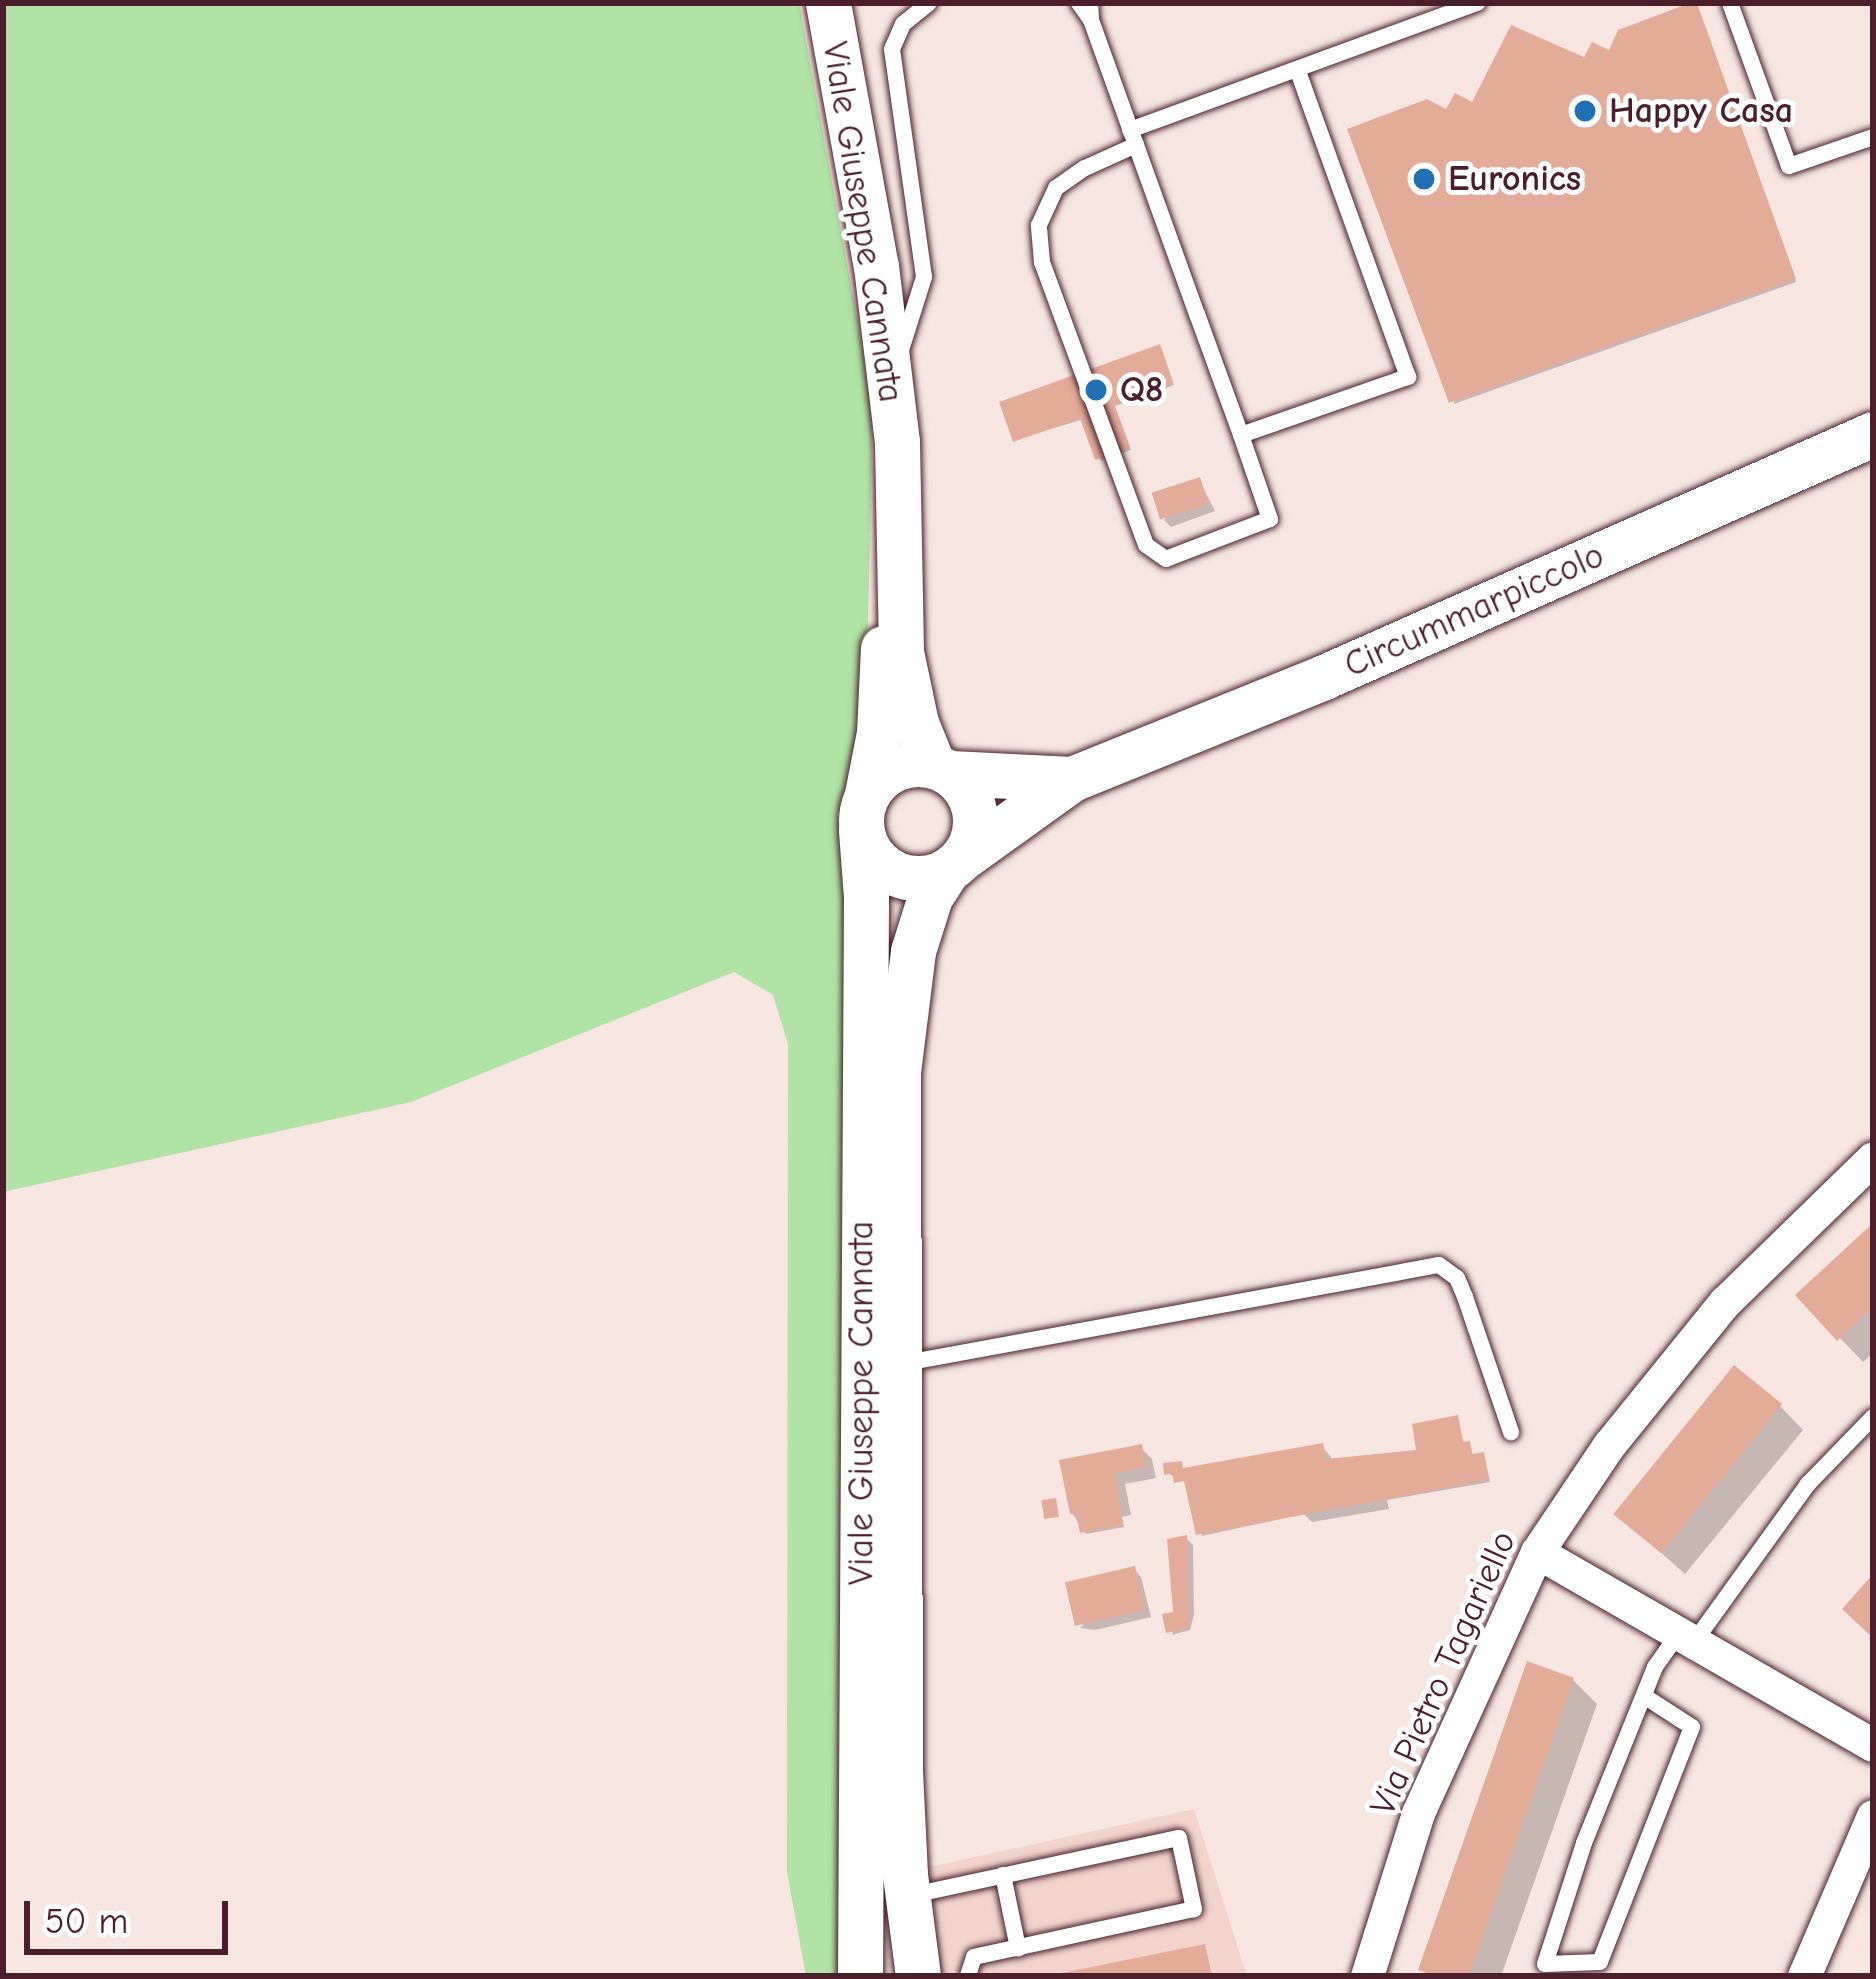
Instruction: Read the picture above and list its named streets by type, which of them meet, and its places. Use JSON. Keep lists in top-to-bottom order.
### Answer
{
  "streets": {
    "street": ["Viale Giuseppe Cannata", "Circummarpiccolo", "Via Pietro Tagariello"]
  },
  "crossings": [
    ["Viale Giuseppe Cannata", "Circummarpiccolo"]
  ],
  "places": ["Happy Casa", "Euronics", "Q8"],
  "scale_bar": "50 m"
}
